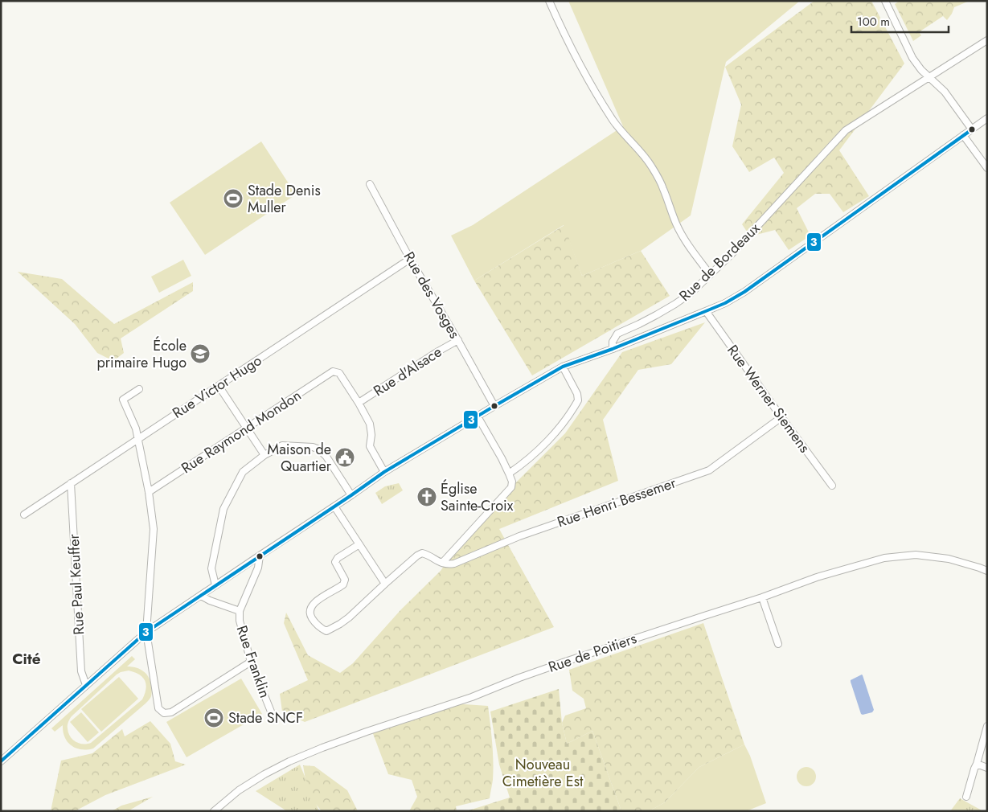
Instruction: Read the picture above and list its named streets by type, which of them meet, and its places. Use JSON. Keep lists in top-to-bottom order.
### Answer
{
  "streets": {
    "street": [
      "Rue de Bordeaux",
      "Rue des Vosges",
      "Rue d'Alsace",
      "Rue Victor Hugo",
      "Rue Werner Siemens",
      "Rue Raymond Mondon",
      "Rue Henri Bessemer",
      "Rue Paul Keuffer",
      "Rue de Poitiers",
      "Rue Franklin"
    ]
  },
  "crossings": [
    ["Rue des Vosges", "Rue d'Alsace"],
    ["Rue des Vosges", "Rue Victor Hugo"],
    ["Rue d'Alsace", "Rue Raymond Mondon"],
    ["Rue Victor Hugo", "Rue Paul Keuffer"],
    ["Rue Werner Siemens", "Rue Henri Bessemer"]
  ],
  "districts": ["Cité"],
  "parks": ["Nouveau Cimetière Est"],
  "places": {
    "sports": ["Stade Denis Muller", "Stade SNCF"],
    "school or university": ["École primaire Hugo"],
    "public building": ["Maison de Quartier"],
    "church": ["Église Sainte-Croix"]
  },
  "lines": ["transit line 3"],
  "scale_bar": "100 m"
}
